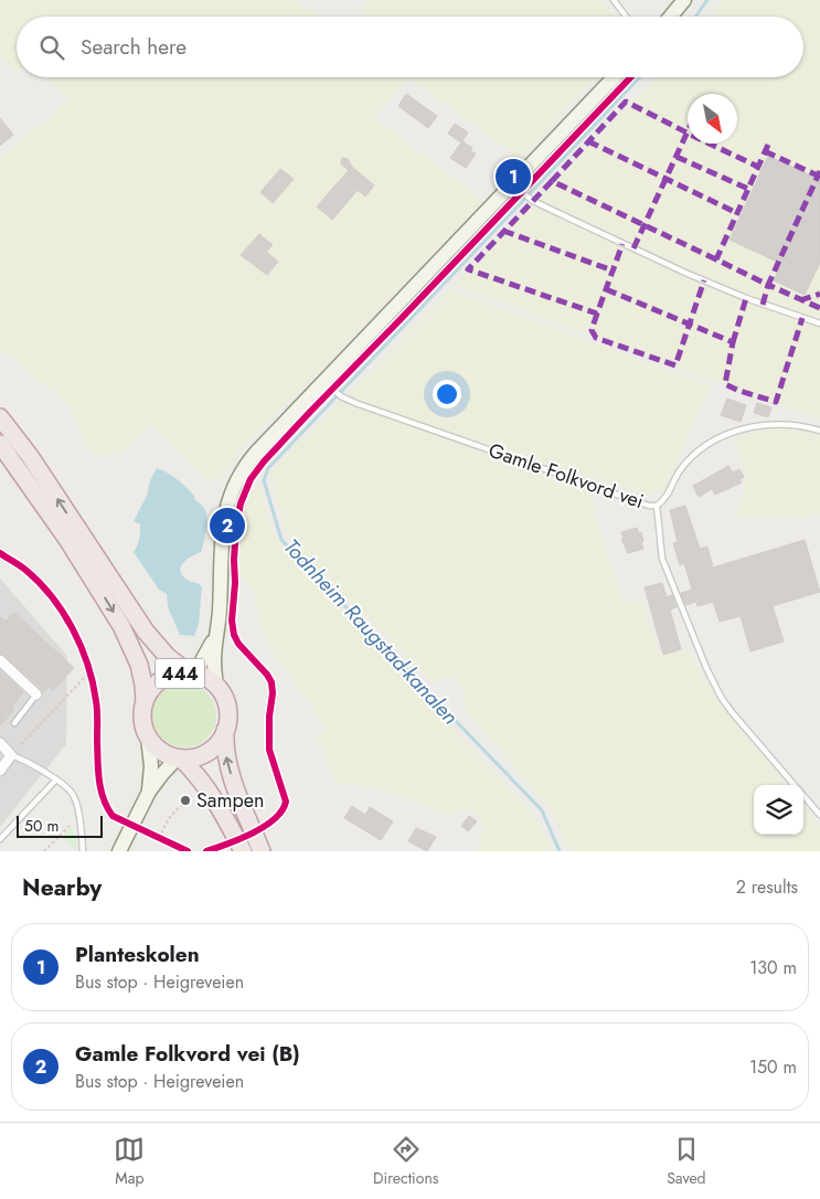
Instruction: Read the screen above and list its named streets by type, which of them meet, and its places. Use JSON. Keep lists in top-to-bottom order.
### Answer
{
  "streets": {
    "highway": ["444"],
    "lane": ["Gamle Folkvord vei"]
  },
  "water": ["Todnheim Raugstad-kanalen"],
  "places": ["Sampen"],
  "scale_bar": "50 m",
  "north": "bottom right",
  "page": {
    "search": "Search here",
    "pins": ["1", "2"],
    "scale": "50 m",
    "heading": ["Nearby", "2 results"],
    "list": [
      {
        "mark": "1",
        "name": "Planteskolen",
        "note": "Bus stop · Heigreveien",
        "value": "130 m"
      },
      {
        "mark": "2",
        "name": "Gamle Folkvord vei (B)",
        "note": "Bus stop · Heigreveien",
        "value": "150 m"
      }
    ],
    "nav": ["Map", "Directions", "Saved"]
  }
}
